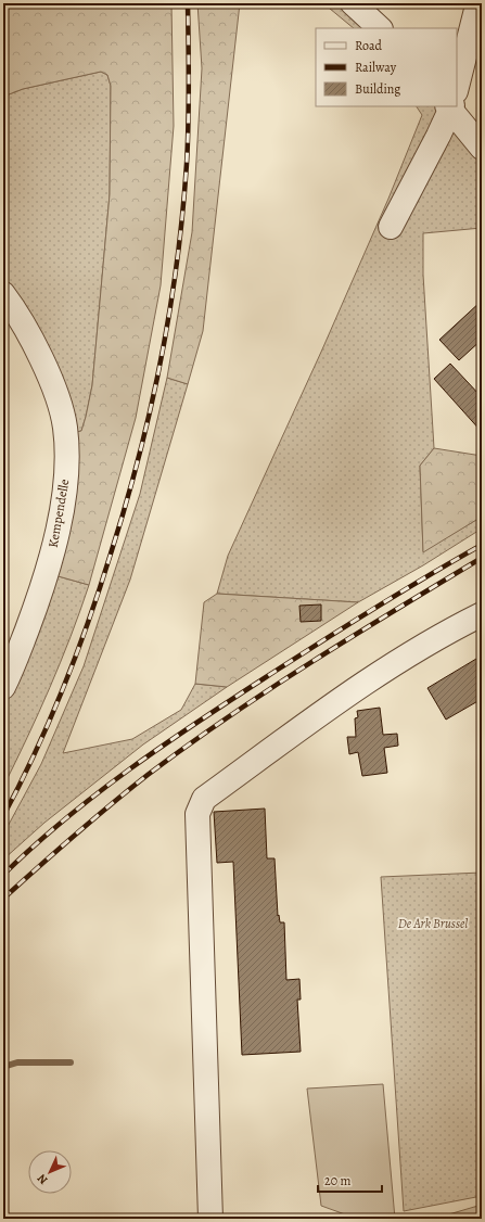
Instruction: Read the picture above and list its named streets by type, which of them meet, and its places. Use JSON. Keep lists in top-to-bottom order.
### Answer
{
  "streets": {
    "street": ["Kempendelle"]
  },
  "parks": ["De Ark Brussel"],
  "legend": ["Road", "Railway", "Building"],
  "scale_bar": "20 m",
  "north": "bottom left"
}
